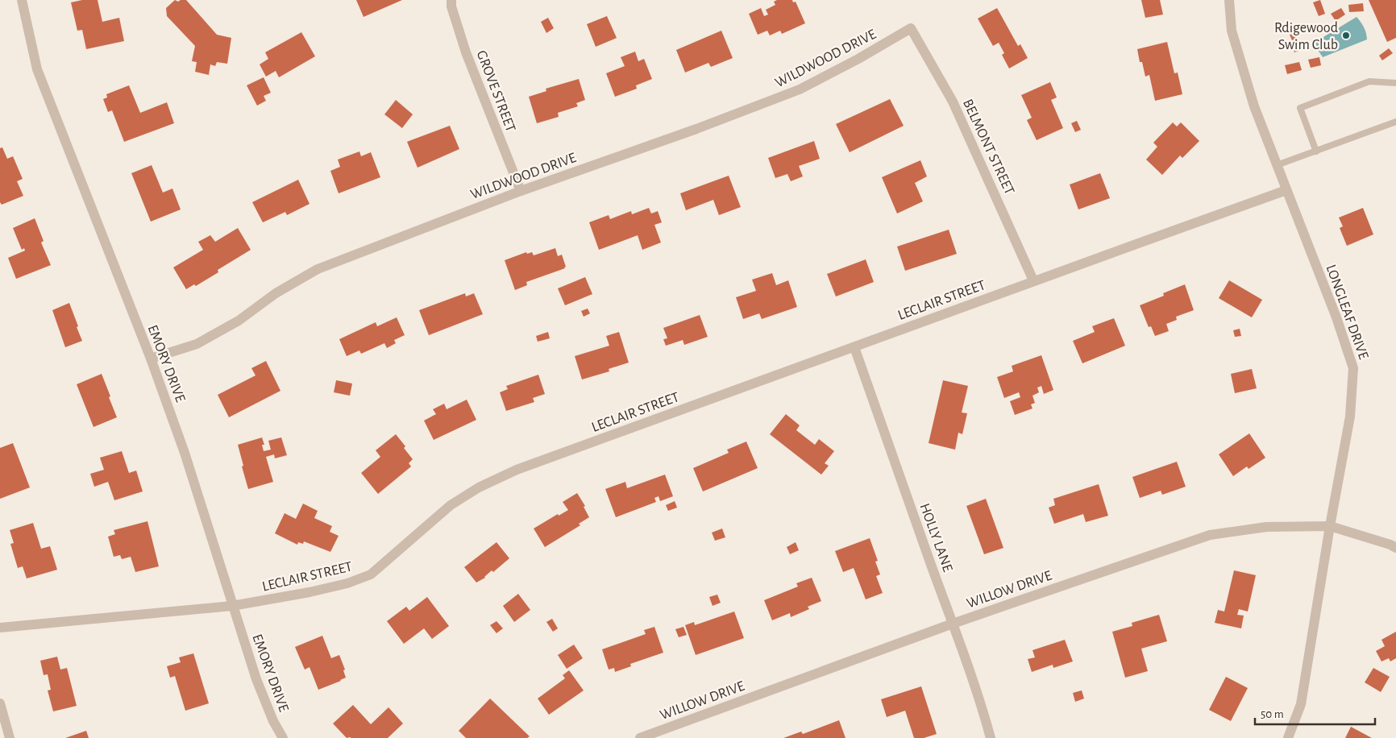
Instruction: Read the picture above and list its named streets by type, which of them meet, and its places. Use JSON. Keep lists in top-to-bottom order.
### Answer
{
  "streets": {
    "street": [
      "WILDWOOD DRIVE",
      "GROVE STREET",
      "BELMONT STREET",
      "LECLAIR STREET",
      "LONGLEAF DRIVE",
      "EMORY DRIVE",
      "HOLLY LANE",
      "WILLOW DRIVE"
    ]
  },
  "crossings": [
    ["WILDWOOD DRIVE", "GROVE STREET"],
    ["WILDWOOD DRIVE", "BELMONT STREET"],
    ["WILDWOOD DRIVE", "EMORY DRIVE"],
    ["BELMONT STREET", "LECLAIR STREET"],
    ["LECLAIR STREET", "LONGLEAF DRIVE"],
    ["LECLAIR STREET", "EMORY DRIVE"],
    ["LECLAIR STREET", "HOLLY LANE"],
    ["LONGLEAF DRIVE", "WILLOW DRIVE"],
    ["HOLLY LANE", "WILLOW DRIVE"]
  ],
  "places": ["Rdigewood Swim Club"],
  "scale_bar": "50 m"
}
